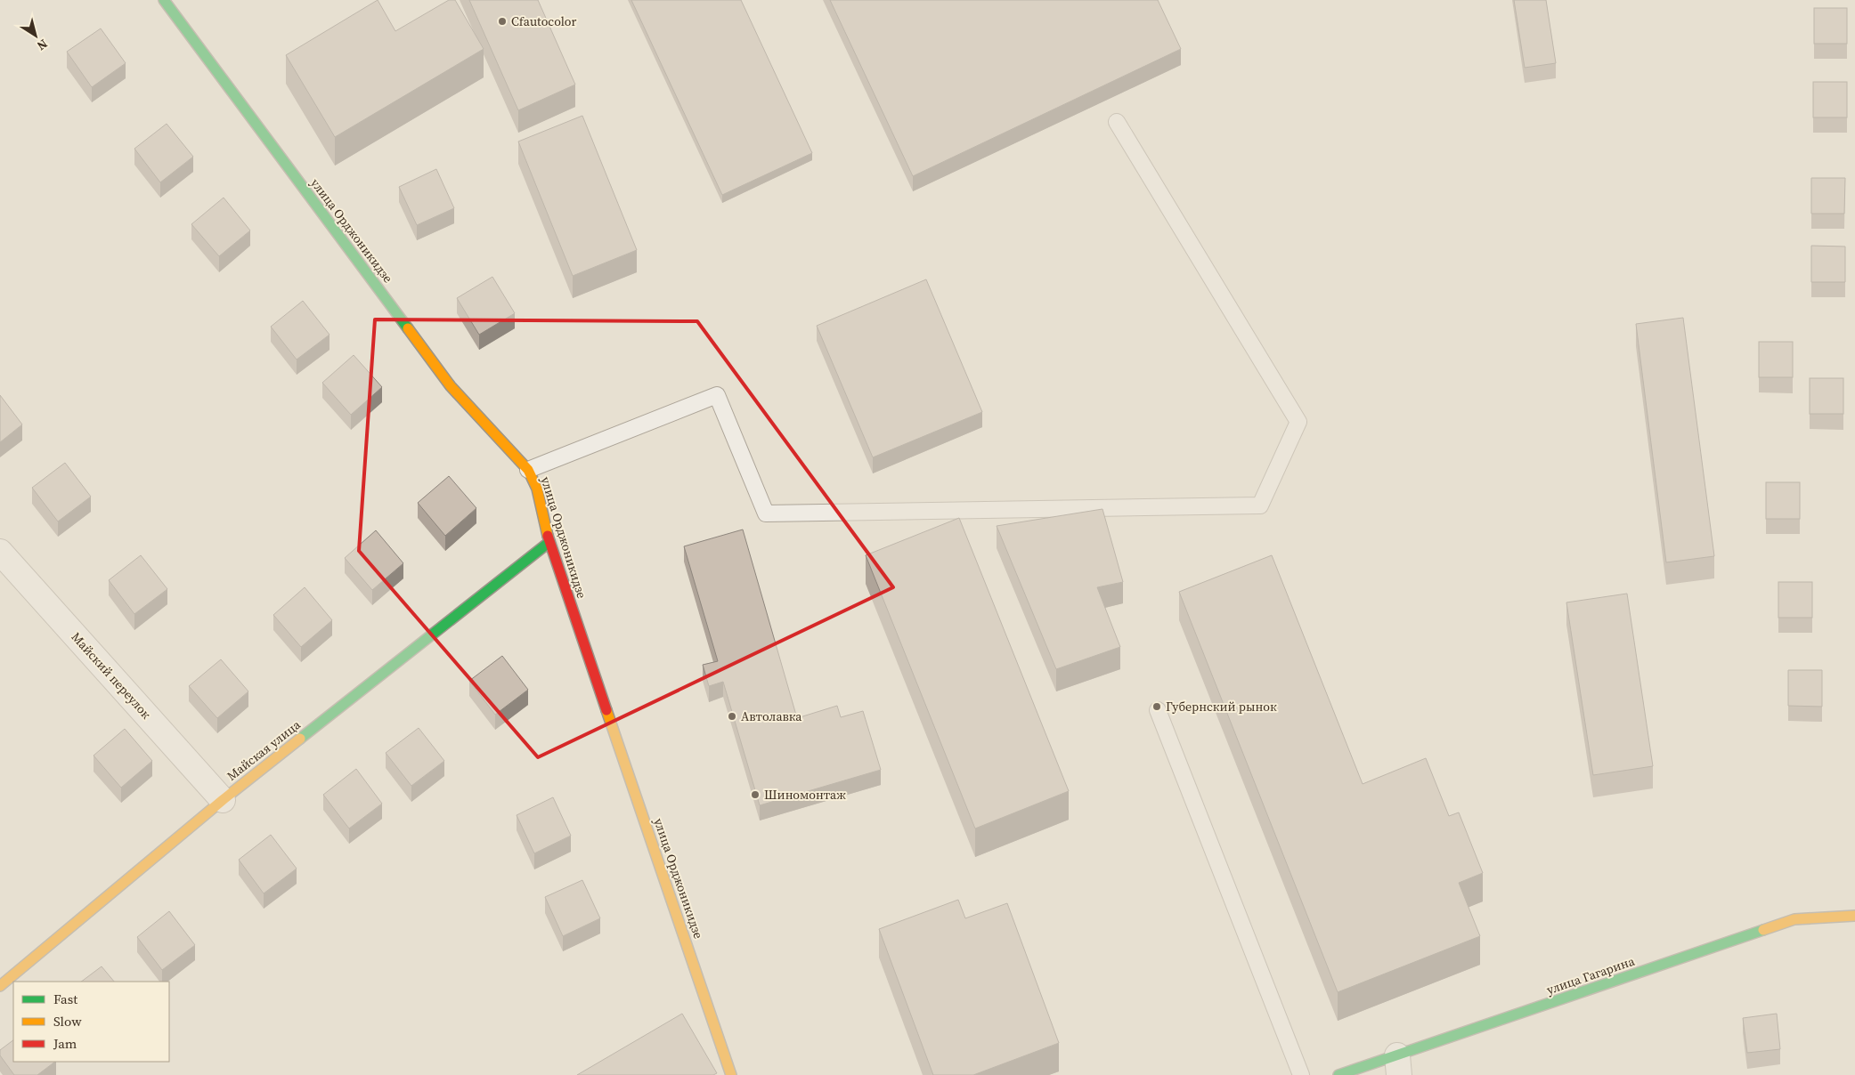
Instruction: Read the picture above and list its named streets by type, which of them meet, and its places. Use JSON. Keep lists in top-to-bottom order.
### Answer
{
  "streets": {
    "street": [
      "улица Орджоникидзе",
      "Майский переулок",
      "Майская улица",
      "улица Гагарина"
    ]
  },
  "crossings": [
    ["улица Орджоникидзе", "Майская улица"],
    ["Майский переулок", "Майская улица"]
  ],
  "places": [
    "Cfautocolor",
    "Губернский рынок",
    "Автолавка",
    "Шиномонтаж"
  ],
  "legend": ["Fast", "Slow", "Jam"],
  "north": "bottom right"
}
